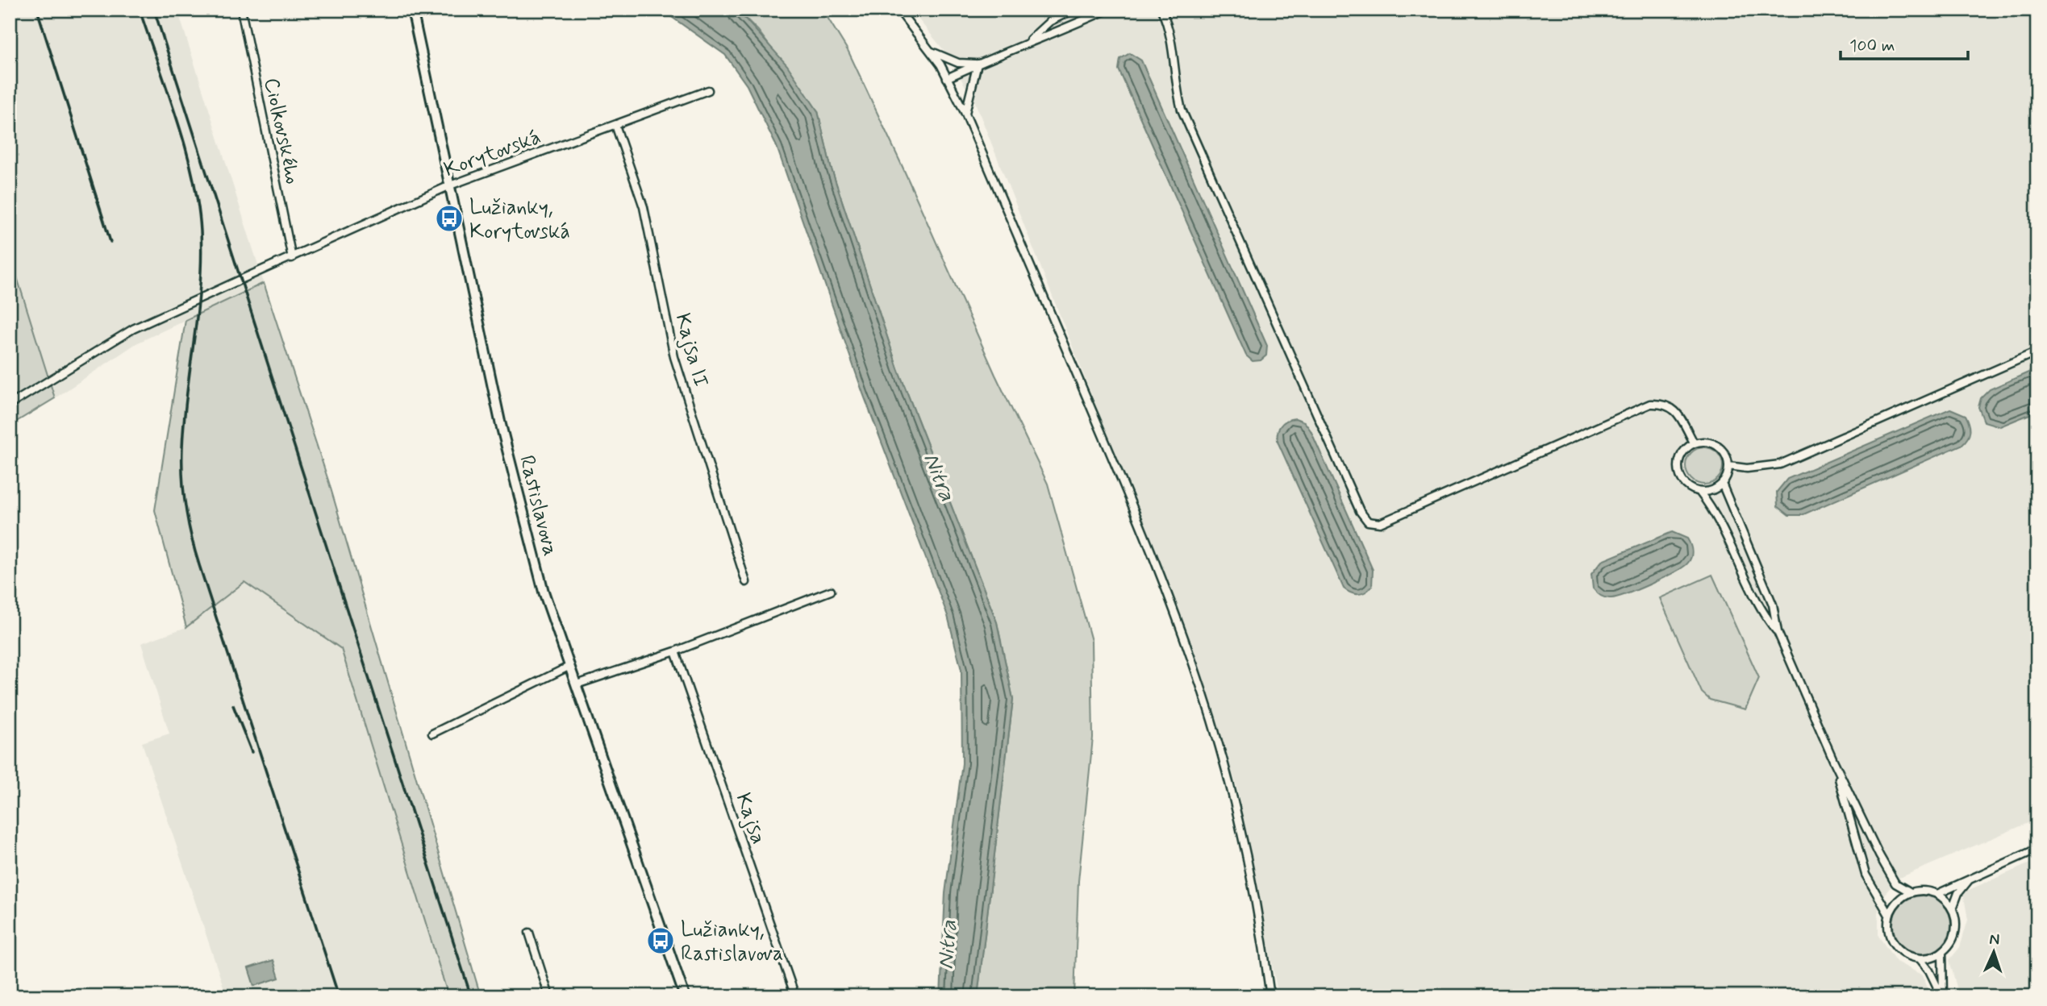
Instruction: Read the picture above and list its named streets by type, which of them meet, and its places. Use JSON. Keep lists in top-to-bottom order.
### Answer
{
  "streets": {
    "street": [
      "Ciolkovského",
      "Korytovská",
      "Kajsa II",
      "Rastislavova",
      "Kajsa"
    ]
  },
  "crossings": [
    ["Ciolkovského", "Korytovská"],
    ["Korytovská", "Kajsa II"],
    ["Korytovská", "Rastislavova"]
  ],
  "water": ["Nitra"],
  "places": {
    "bus stop": ["Lužianky, Korytovská", "Lužianky, Rastislavova"]
  },
  "scale_bar": "100 m",
  "north": "top"
}
